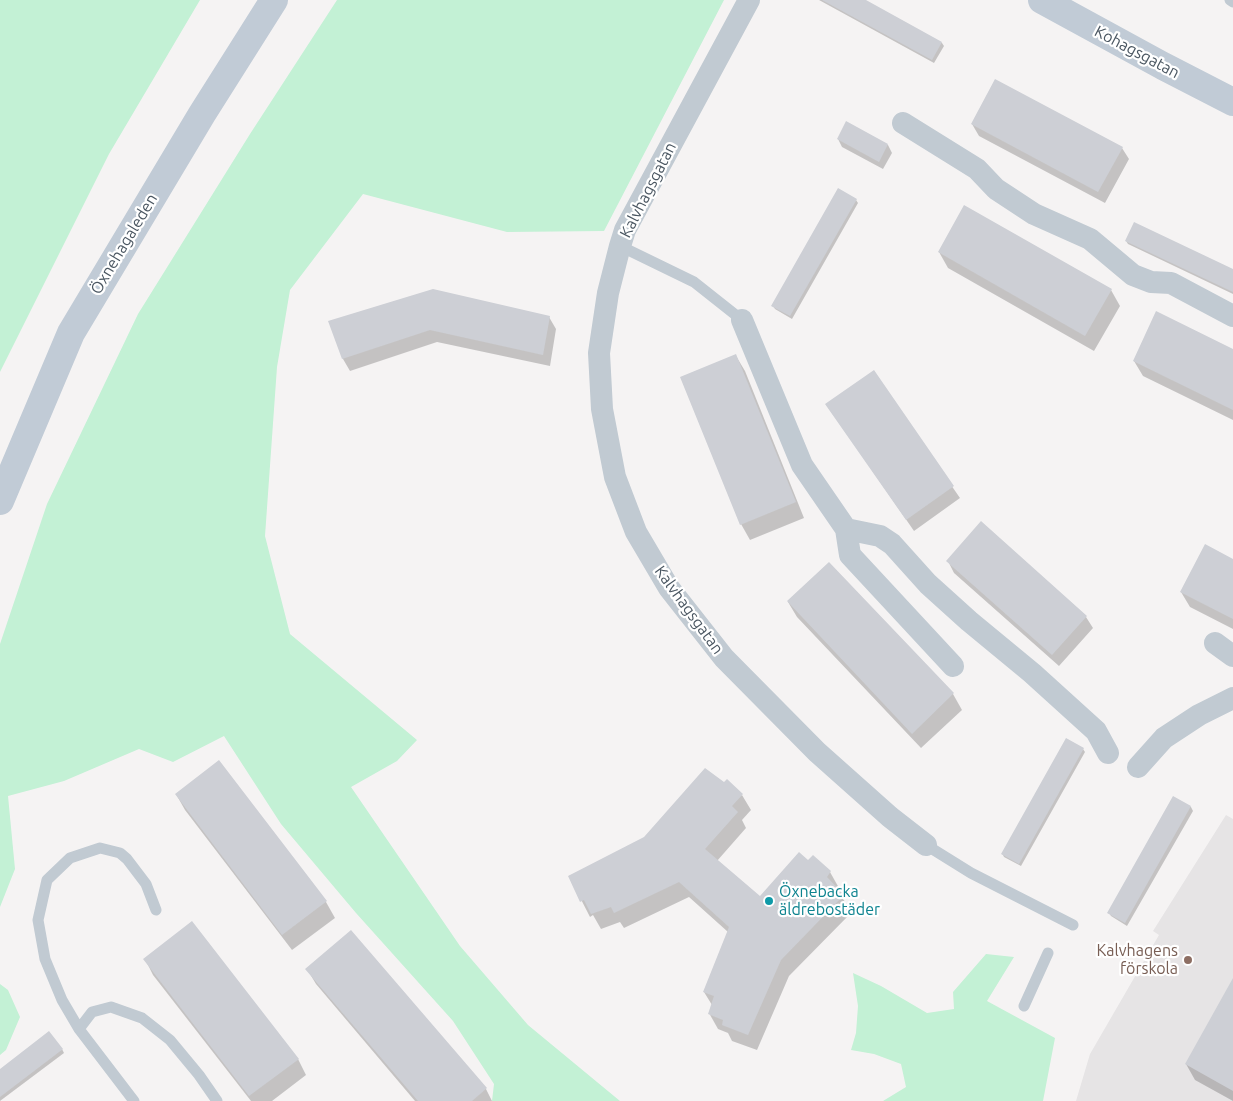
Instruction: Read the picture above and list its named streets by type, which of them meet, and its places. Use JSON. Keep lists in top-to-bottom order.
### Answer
{
  "streets": {
    "street": ["Kohagsgatan", "Kalvhagsgatan", "Öxnehagaleden"]
  },
  "places": ["Öxnebacka äldrebostäder", "Kalvhagens förskola"]
}
